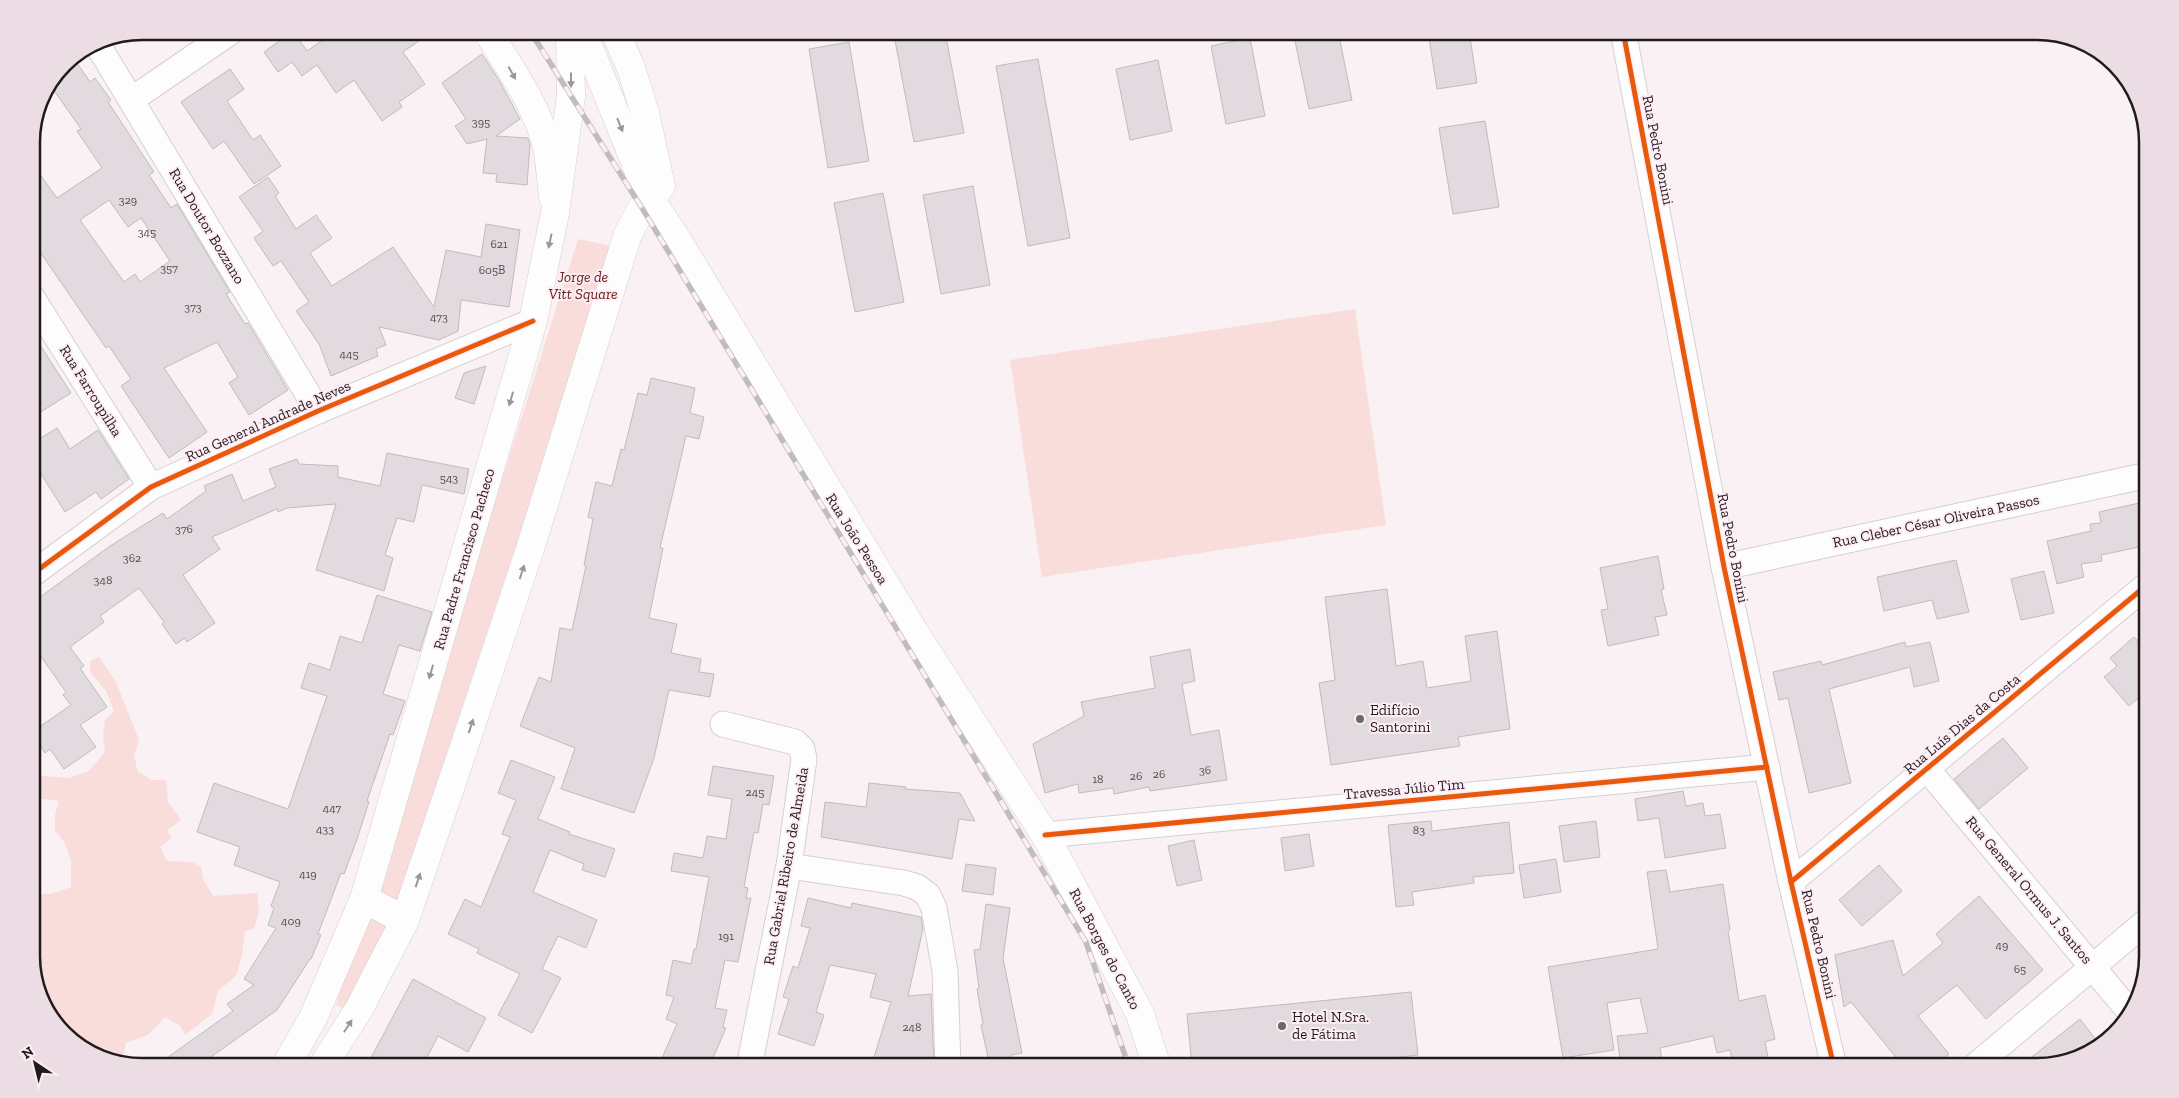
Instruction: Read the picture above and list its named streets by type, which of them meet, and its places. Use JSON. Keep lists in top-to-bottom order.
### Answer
{
  "streets": {
    "main road": ["Rua João Pessoa", "Rua Padre Francisco Pacheco", "Rua Borges do Canto"],
    "street": [
      "Rua Pedro Bonini",
      "Rua Doutor Bozzano",
      "Rua Farroupilha",
      "Rua General Andrade Neves",
      "Rua Cleber César Oliveira Passos",
      "Rua Luís Dias da Costa",
      "Travessa Júlio Tim",
      "Rua Gabriel Ribeiro de Almeida",
      "Rua General Ormus J. Santos"
    ]
  },
  "crossings": [
    ["Rua Pedro Bonini", "Rua Cleber César Oliveira Passos"],
    ["Rua Pedro Bonini", "Rua Luís Dias da Costa"],
    ["Rua Pedro Bonini", "Travessa Júlio Tim"],
    ["Rua Doutor Bozzano", "Rua General Andrade Neves"],
    ["Rua Farroupilha", "Rua General Andrade Neves"],
    ["Rua General Andrade Neves", "Rua Padre Francisco Pacheco"],
    ["Rua João Pessoa", "Travessa Júlio Tim"],
    ["Rua João Pessoa", "Rua Borges do Canto"],
    ["Rua Luís Dias da Costa", "Rua General Ormus J. Santos"],
    ["Travessa Júlio Tim", "Rua Borges do Canto"]
  ],
  "parks": ["Jorge de Vitt Square"],
  "places": ["Edifício Santorini", "Hotel N.Sra. de Fátima"],
  "house_numbers": [
    "395",
    "329",
    "345",
    "621",
    "357",
    "605B",
    "373",
    "473",
    "445",
    "543",
    "376",
    "362",
    "348",
    "36",
    "26",
    "26",
    "18",
    "245",
    "447",
    "433",
    "83",
    "419",
    "409",
    "191",
    "49",
    "65",
    "248"
  ],
  "north": "top left"
}
